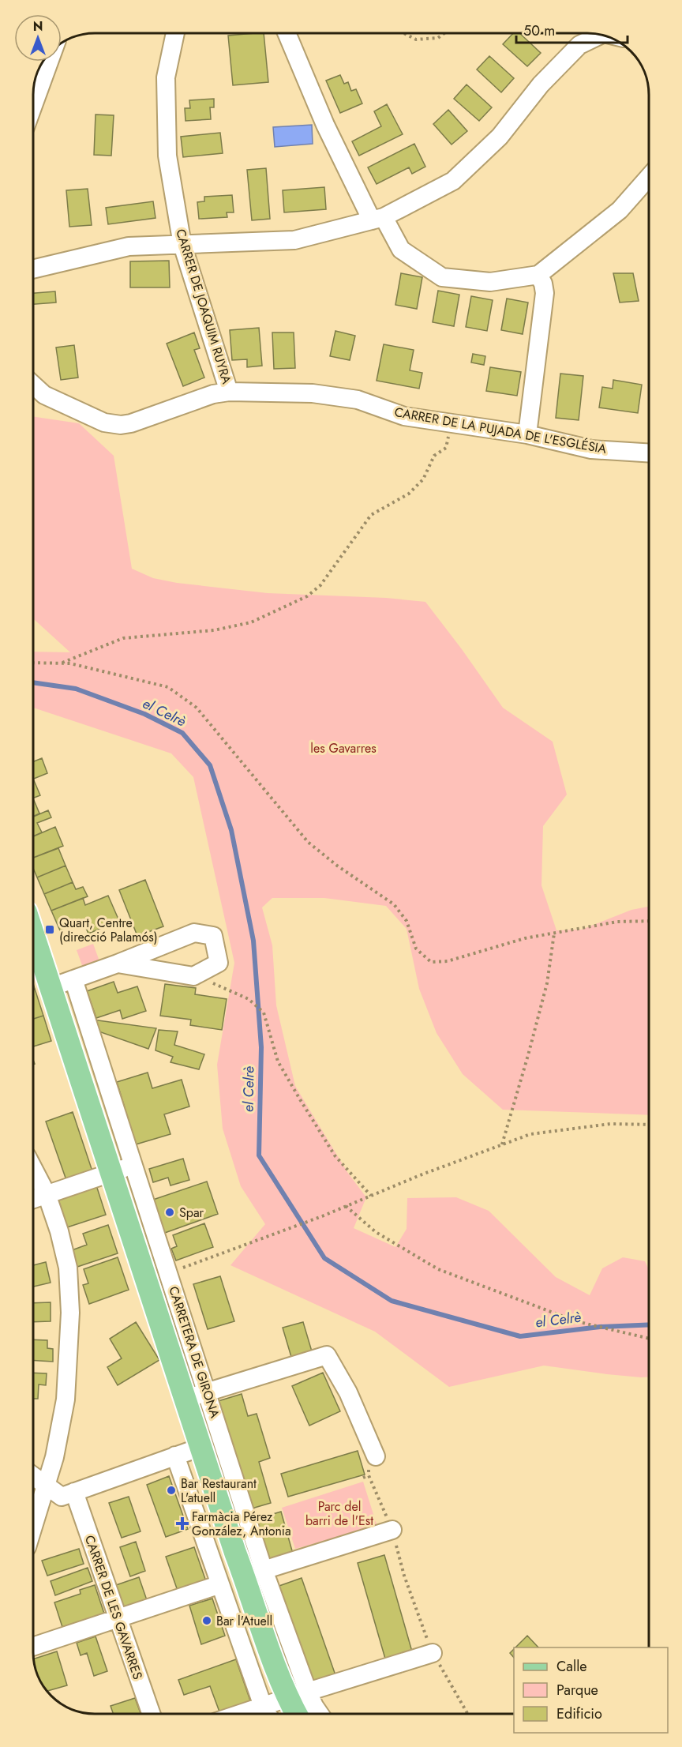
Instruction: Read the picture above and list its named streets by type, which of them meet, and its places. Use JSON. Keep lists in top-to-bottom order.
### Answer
{
  "streets": {
    "street": [
      "CARRER DE JOAQUIM RUYRA",
      "CARRER DE LA PUJADA DE L'ESGLÉSIA",
      "CARRETERA DE GIRONA",
      "CARRER DE LES GAVARRES"
    ]
  },
  "crossings": [
    ["CARRER DE JOAQUIM RUYRA", "CARRER DE LA PUJADA DE L'ESGLÉSIA"]
  ],
  "water": ["el Celrè"],
  "parks": ["les Gavarres", "Parc del barri de l'Est"],
  "places": {
    "transit": ["Quart, Centre (direcció Palamós)"],
    "other": ["Spar", "Bar Restaurant L'atuell", "Bar l'Atuell"],
    "health": ["Farmàcia Pérez González, Antonia"]
  },
  "legend": ["Calle", "Parque", "Edificio"],
  "scale_bar": "50 m",
  "north": "top"
}
